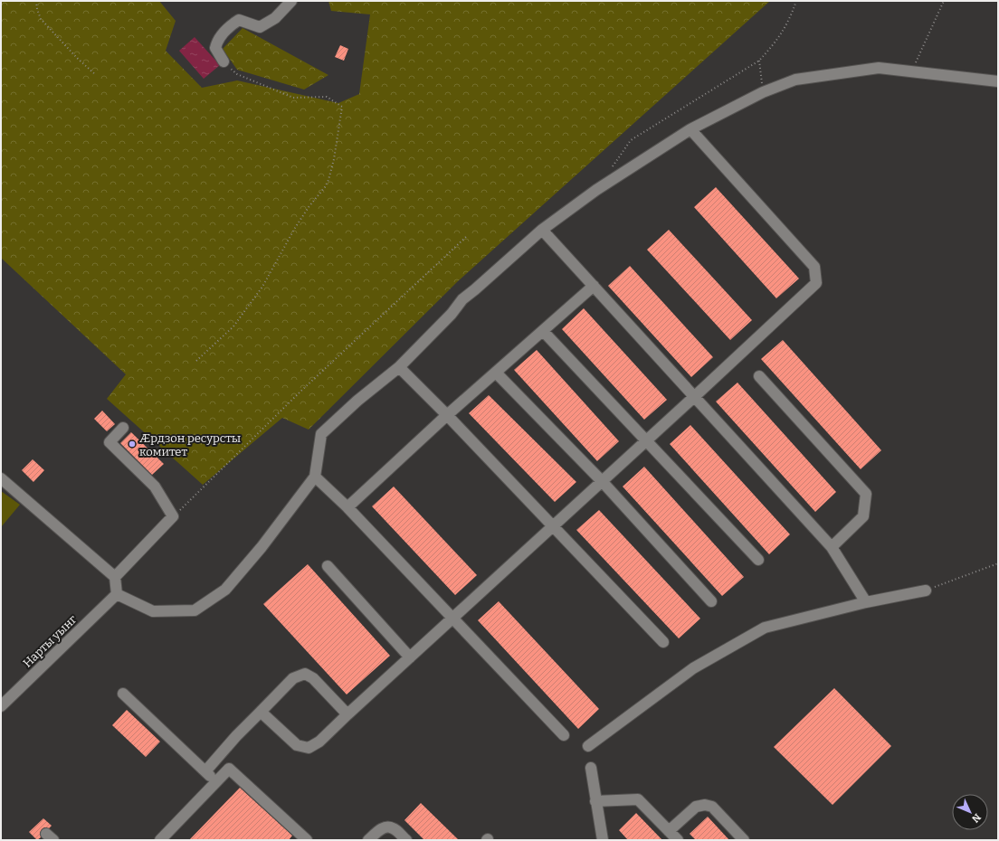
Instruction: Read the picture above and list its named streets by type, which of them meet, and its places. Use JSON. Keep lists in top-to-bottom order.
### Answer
{
  "streets": {
    "street": ["Нарты уынг"]
  },
  "places": ["Æрдзон ресурсты комитет"],
  "north": "bottom right"
}
